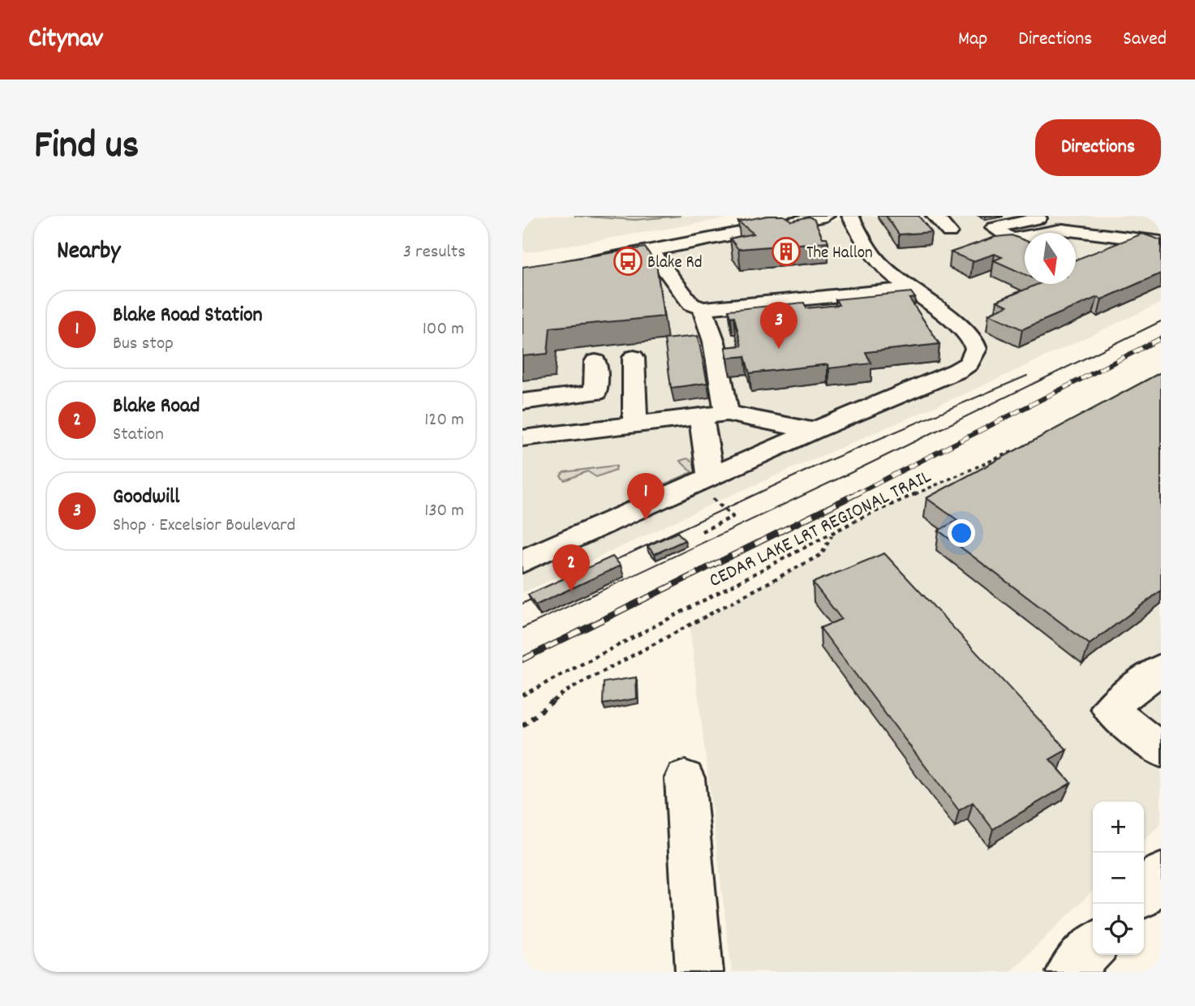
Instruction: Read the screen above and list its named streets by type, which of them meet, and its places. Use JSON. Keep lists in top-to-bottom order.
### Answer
{
  "streets": {
    "path": ["CEDAR LAKE LRT REGIONAL TRAIL"]
  },
  "places": {
    "building": ["The Hallon"],
    "bus stop": ["Blake Rd"]
  },
  "north": "bottom",
  "page": {
    "header": "Citynav",
    "nav": ["Map", "Directions", "Saved"],
    "title": "Find us",
    "buttons": "Directions",
    "heading": ["Nearby", "3 results"],
    "list": [
      {
        "mark": "1",
        "name": "Blake Road Station",
        "note": "Bus stop",
        "value": "100 m"
      },
      {
        "mark": "2",
        "name": "Blake Road",
        "note": "Station",
        "value": "120 m"
      },
      {
        "mark": "3",
        "name": "Goodwill",
        "note": "Shop · Excelsior Boulevard",
        "value": "130 m"
      }
    ],
    "pins": ["3", "1", "2"],
    "map_buttons": ["+", "−"]
  }
}
